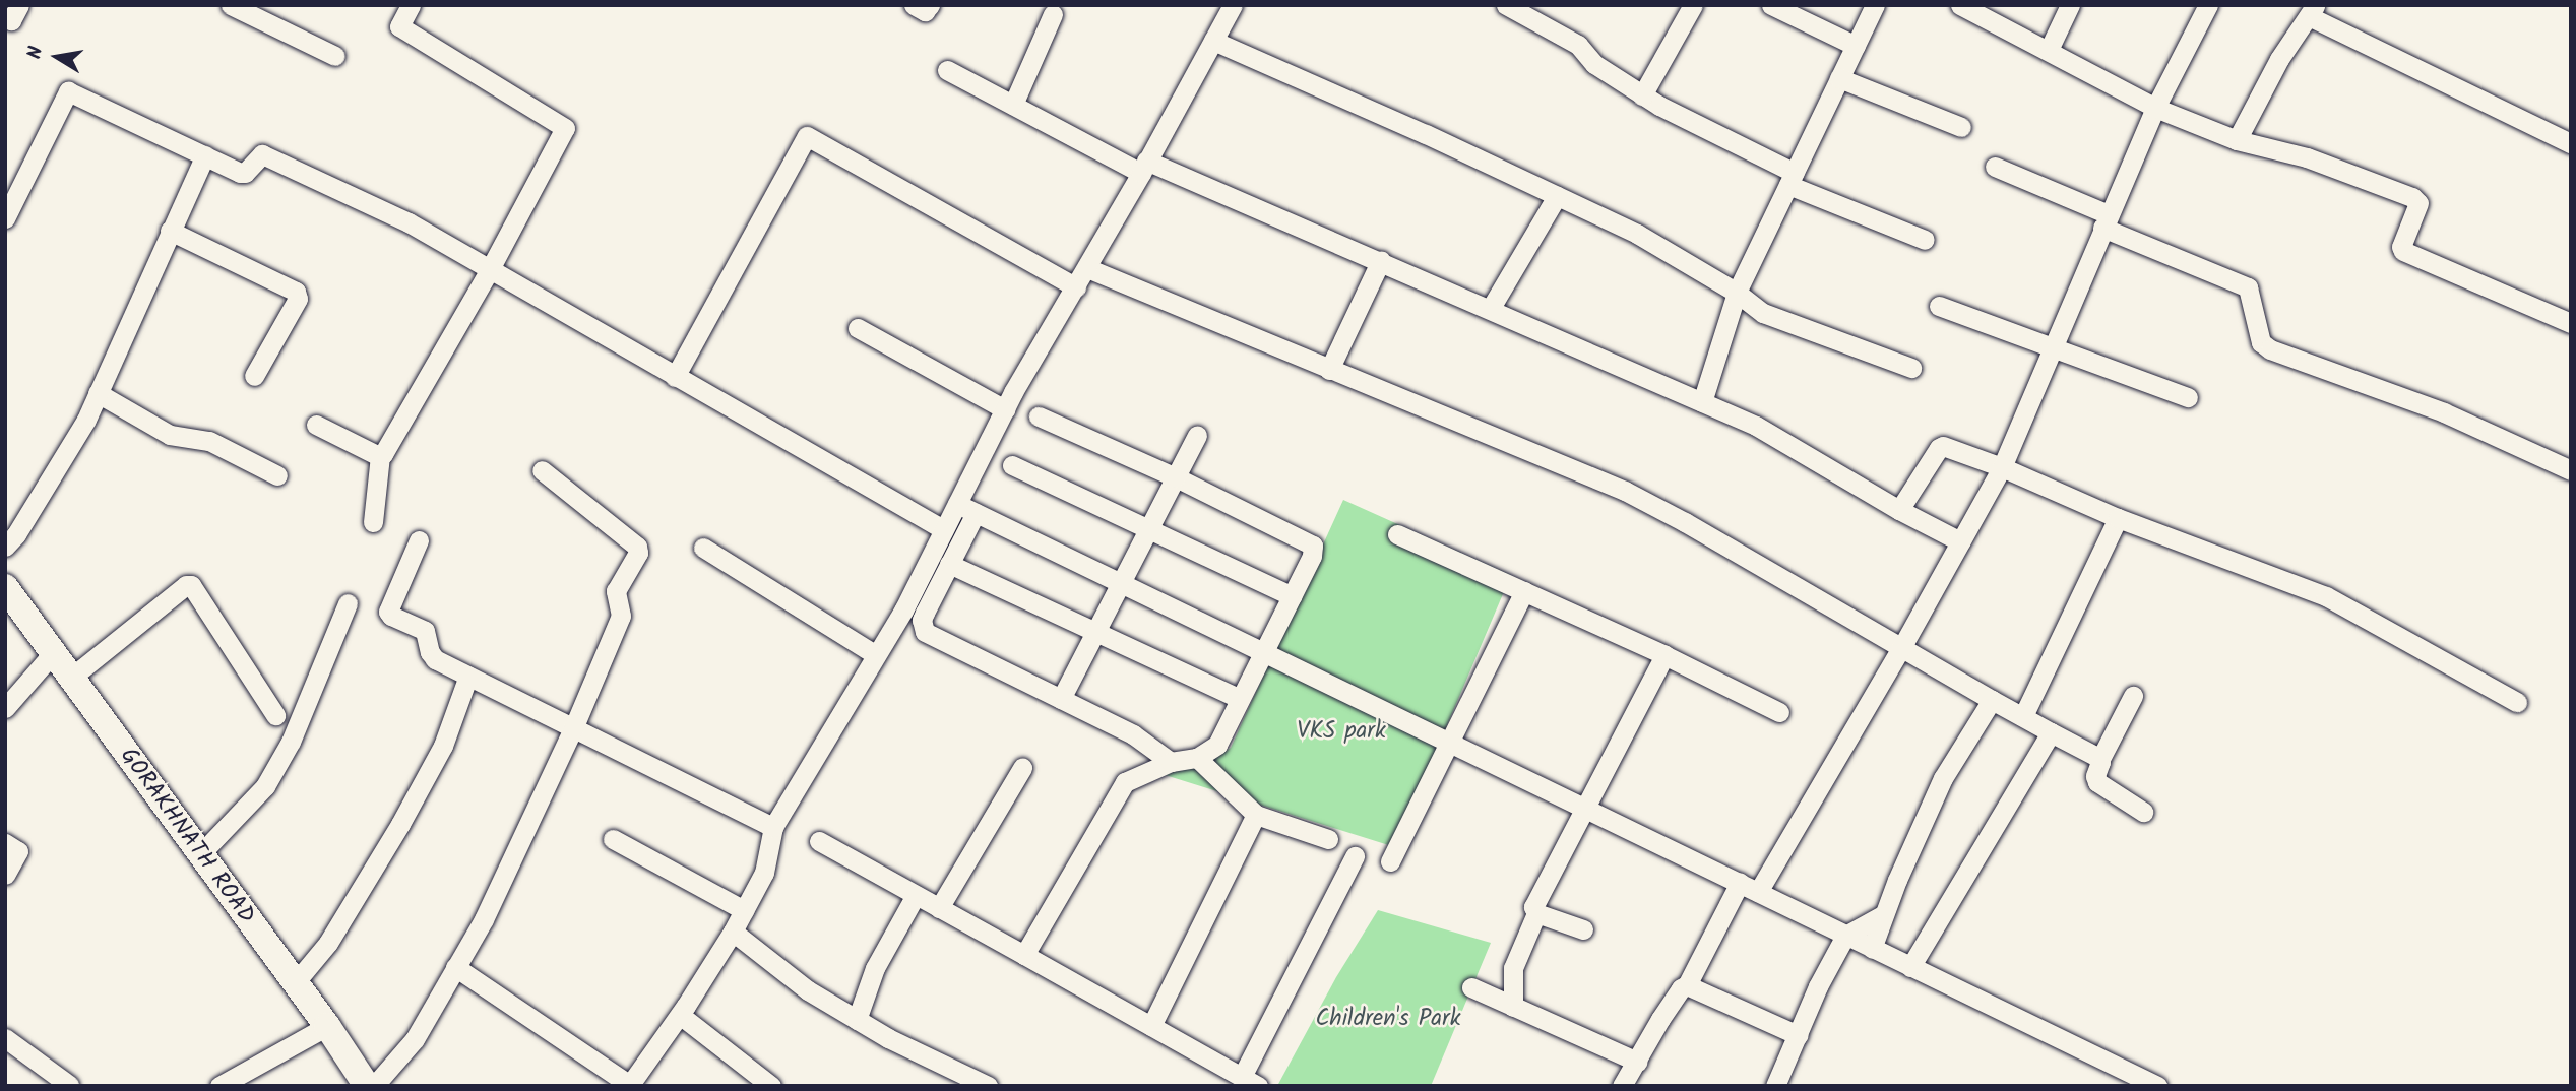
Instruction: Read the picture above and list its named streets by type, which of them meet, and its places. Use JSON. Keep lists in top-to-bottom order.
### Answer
{
  "streets": {
    "main road": ["GORAKHNATH ROAD"]
  },
  "parks": ["VKS park", "Children's Park"],
  "north": "left"
}
